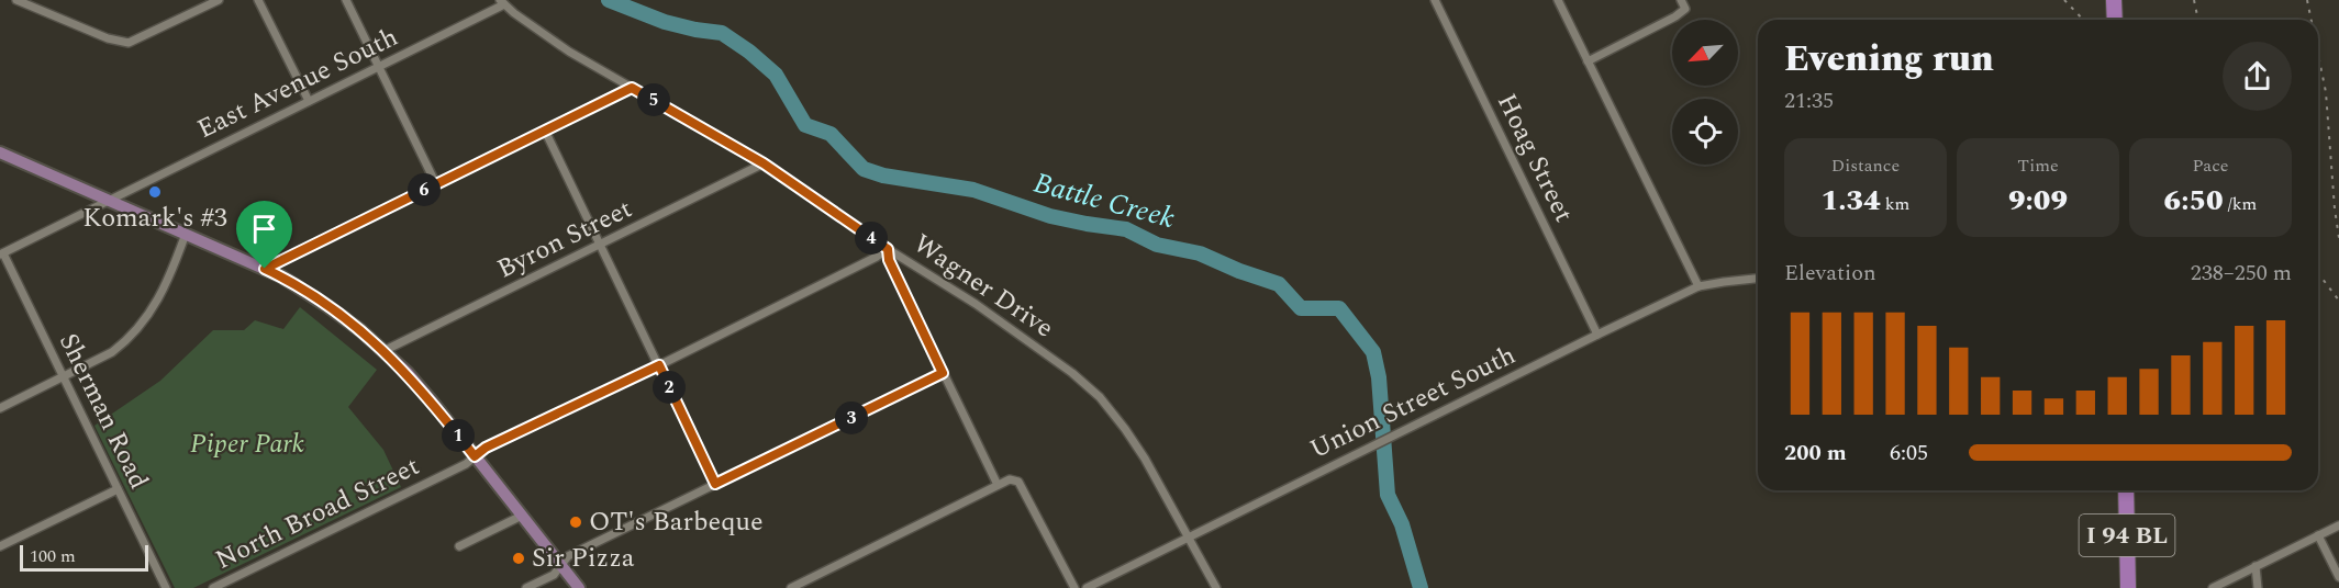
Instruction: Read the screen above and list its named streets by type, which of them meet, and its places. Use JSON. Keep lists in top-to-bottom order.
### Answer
{
  "streets": {
    "highway": ["I 94 BL"],
    "street": [
      "East Avenue South",
      "Hoag Street",
      "Byron Street",
      "Wagner Drive",
      "Union Street South",
      "Sherman Road",
      "North Broad Street"
    ]
  },
  "crossings": [
    ["East Avenue South", "Wagner Drive"],
    ["East Avenue South", "Sherman Road"],
    ["Hoag Street", "Union Street South"],
    ["Byron Street", "Wagner Drive"],
    ["Wagner Drive", "Union Street South"],
    ["Wagner Drive", "North Broad Street"]
  ],
  "water": ["Battle Creek"],
  "parks": ["Piper Park"],
  "places": ["Komark's #3", "OT's Barbeque", "Sir Pizza"],
  "scale_bar": "100 m",
  "north": "bottom left",
  "page": {
    "heading": ["Evening run", "21:35"],
    "pins": [
      "5",
      "6",
      "4",
      "2",
      "3",
      "1"
    ],
    "stats": [
      ["Distance", "1.34 km"],
      ["Time", "9:09"],
      ["Pace", "6:50 /km"]
    ],
    "chart": ["Elevation", "238–250 m"],
    "list": [
      {
        "name": "200 m",
        "note": "6:05"
      }
    ],
    "scale": "100 m"
  }
}
